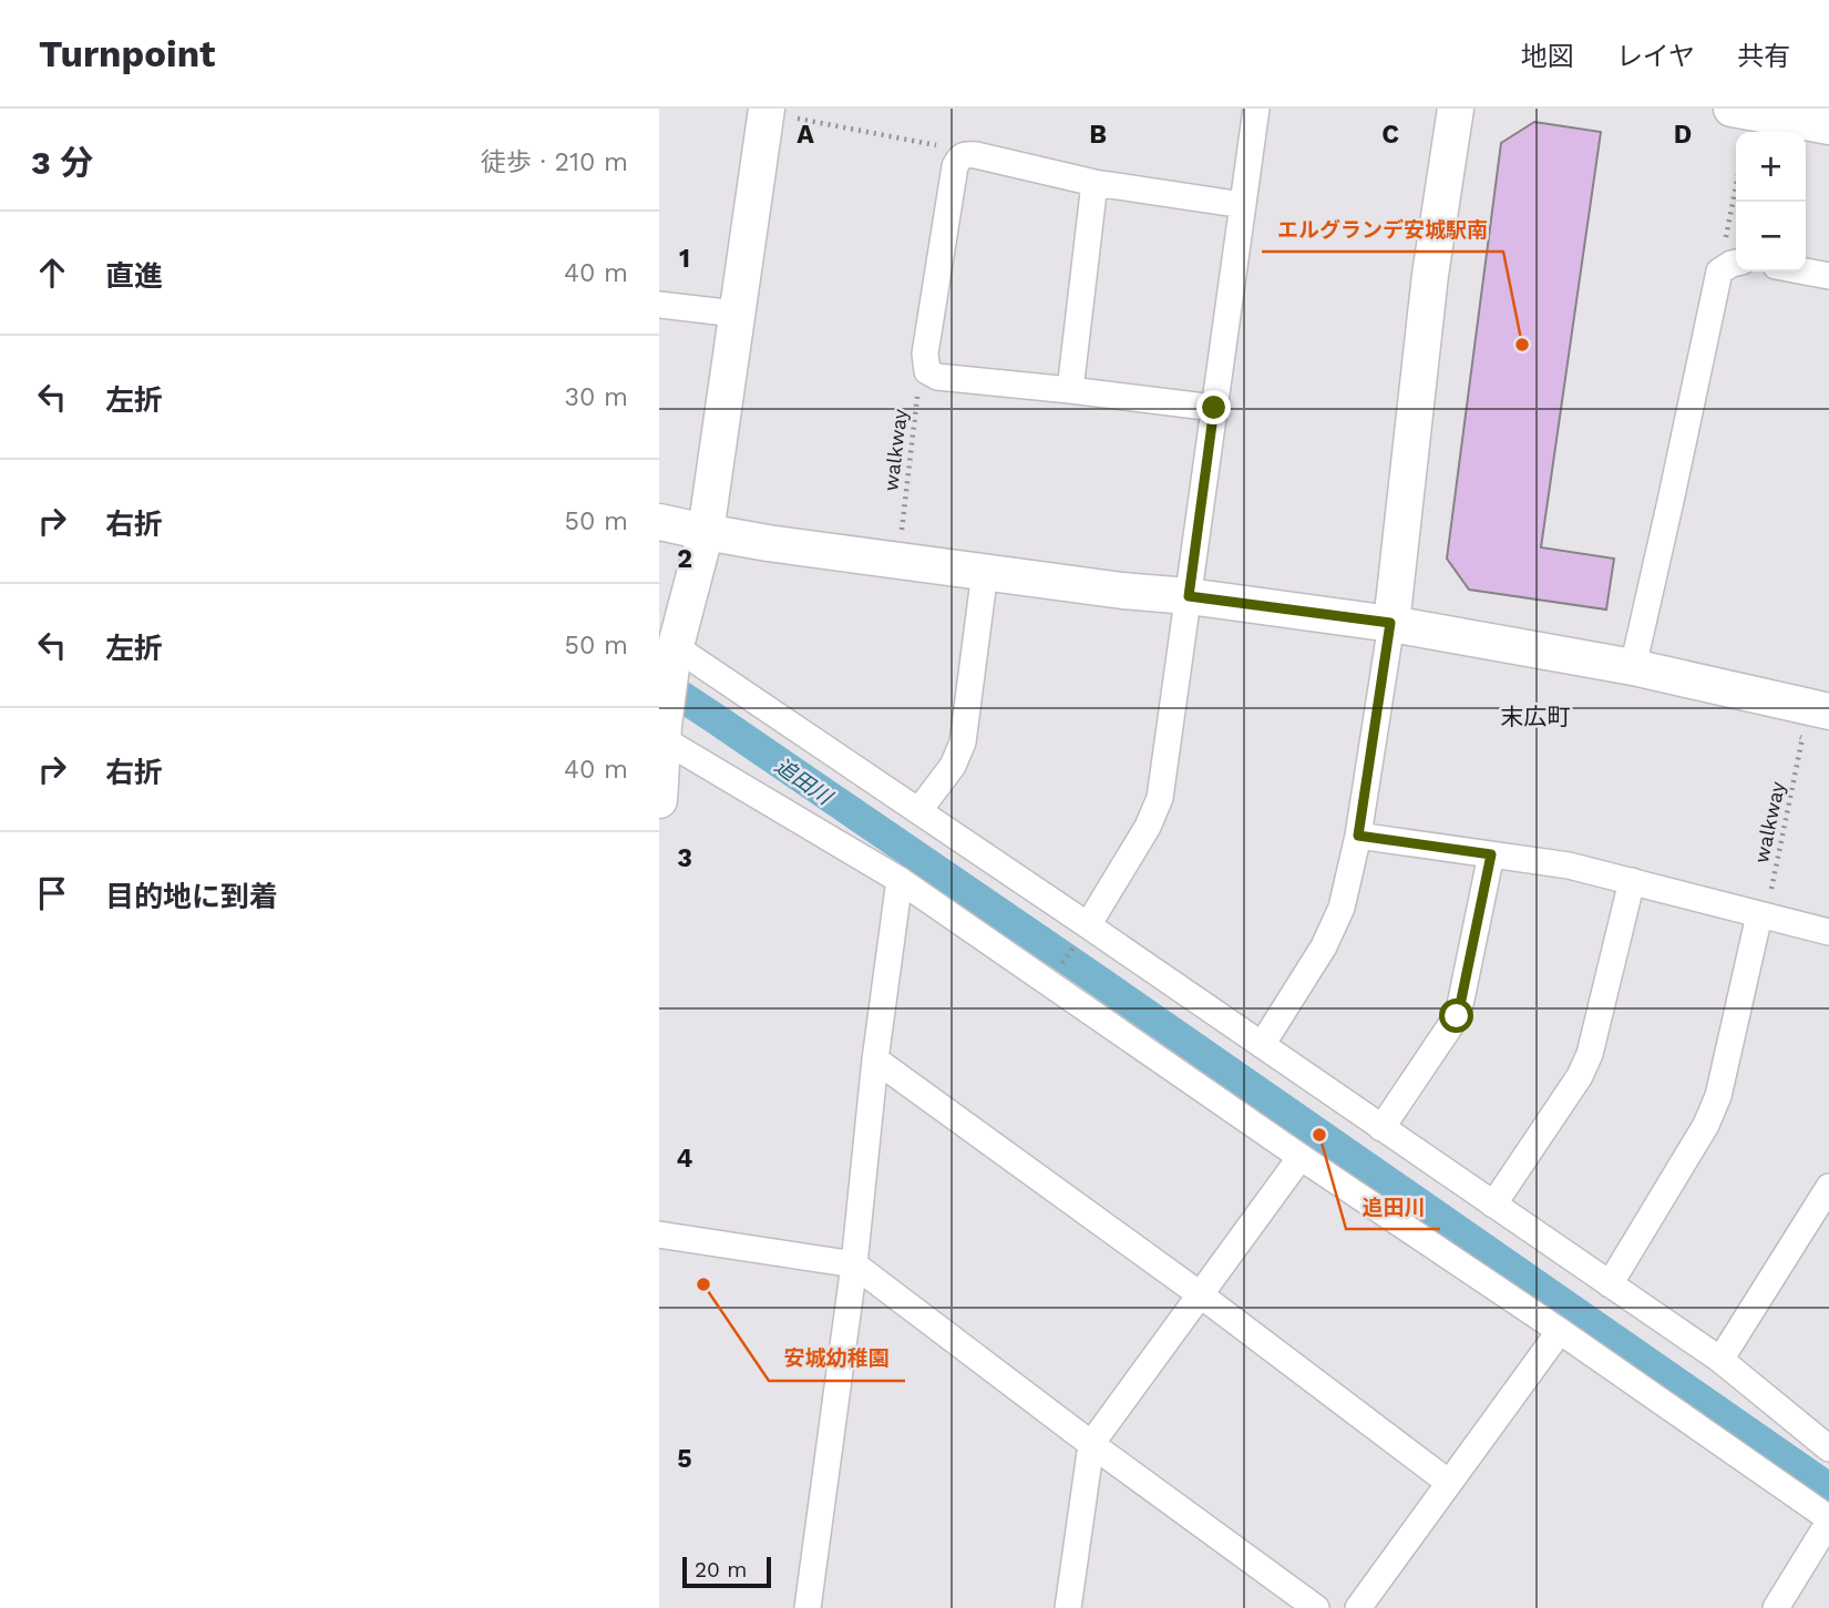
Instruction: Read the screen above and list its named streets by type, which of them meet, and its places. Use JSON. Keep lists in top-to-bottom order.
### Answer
{
  "streets": {
    "path": ["walkway"]
  },
  "districts": ["末広町"],
  "water": ["追田川"],
  "places": ["エルグランデ安城駅南", "追田川", "安城幼稚園"],
  "scale_bar": "20 m",
  "page": {
    "header": "Turnpoint",
    "nav": ["地図", "レイヤ", "共有"],
    "heading": ["3 分", "徒歩 · 210 m"],
    "map_buttons": ["+", "−"],
    "list": [
      ["直進", "40 m"],
      ["左折", "30 m"],
      ["右折", "50 m"],
      ["左折", "50 m"],
      ["右折", "40 m"],
      "目的地に到着"
    ],
    "scale": "20 m"
  },
  "grid": {
    "columns": [
      "A",
      "B",
      "C",
      "D"
    ],
    "rows": [
      "1",
      "2",
      "3",
      "4",
      "5"
    ]
  }
}
